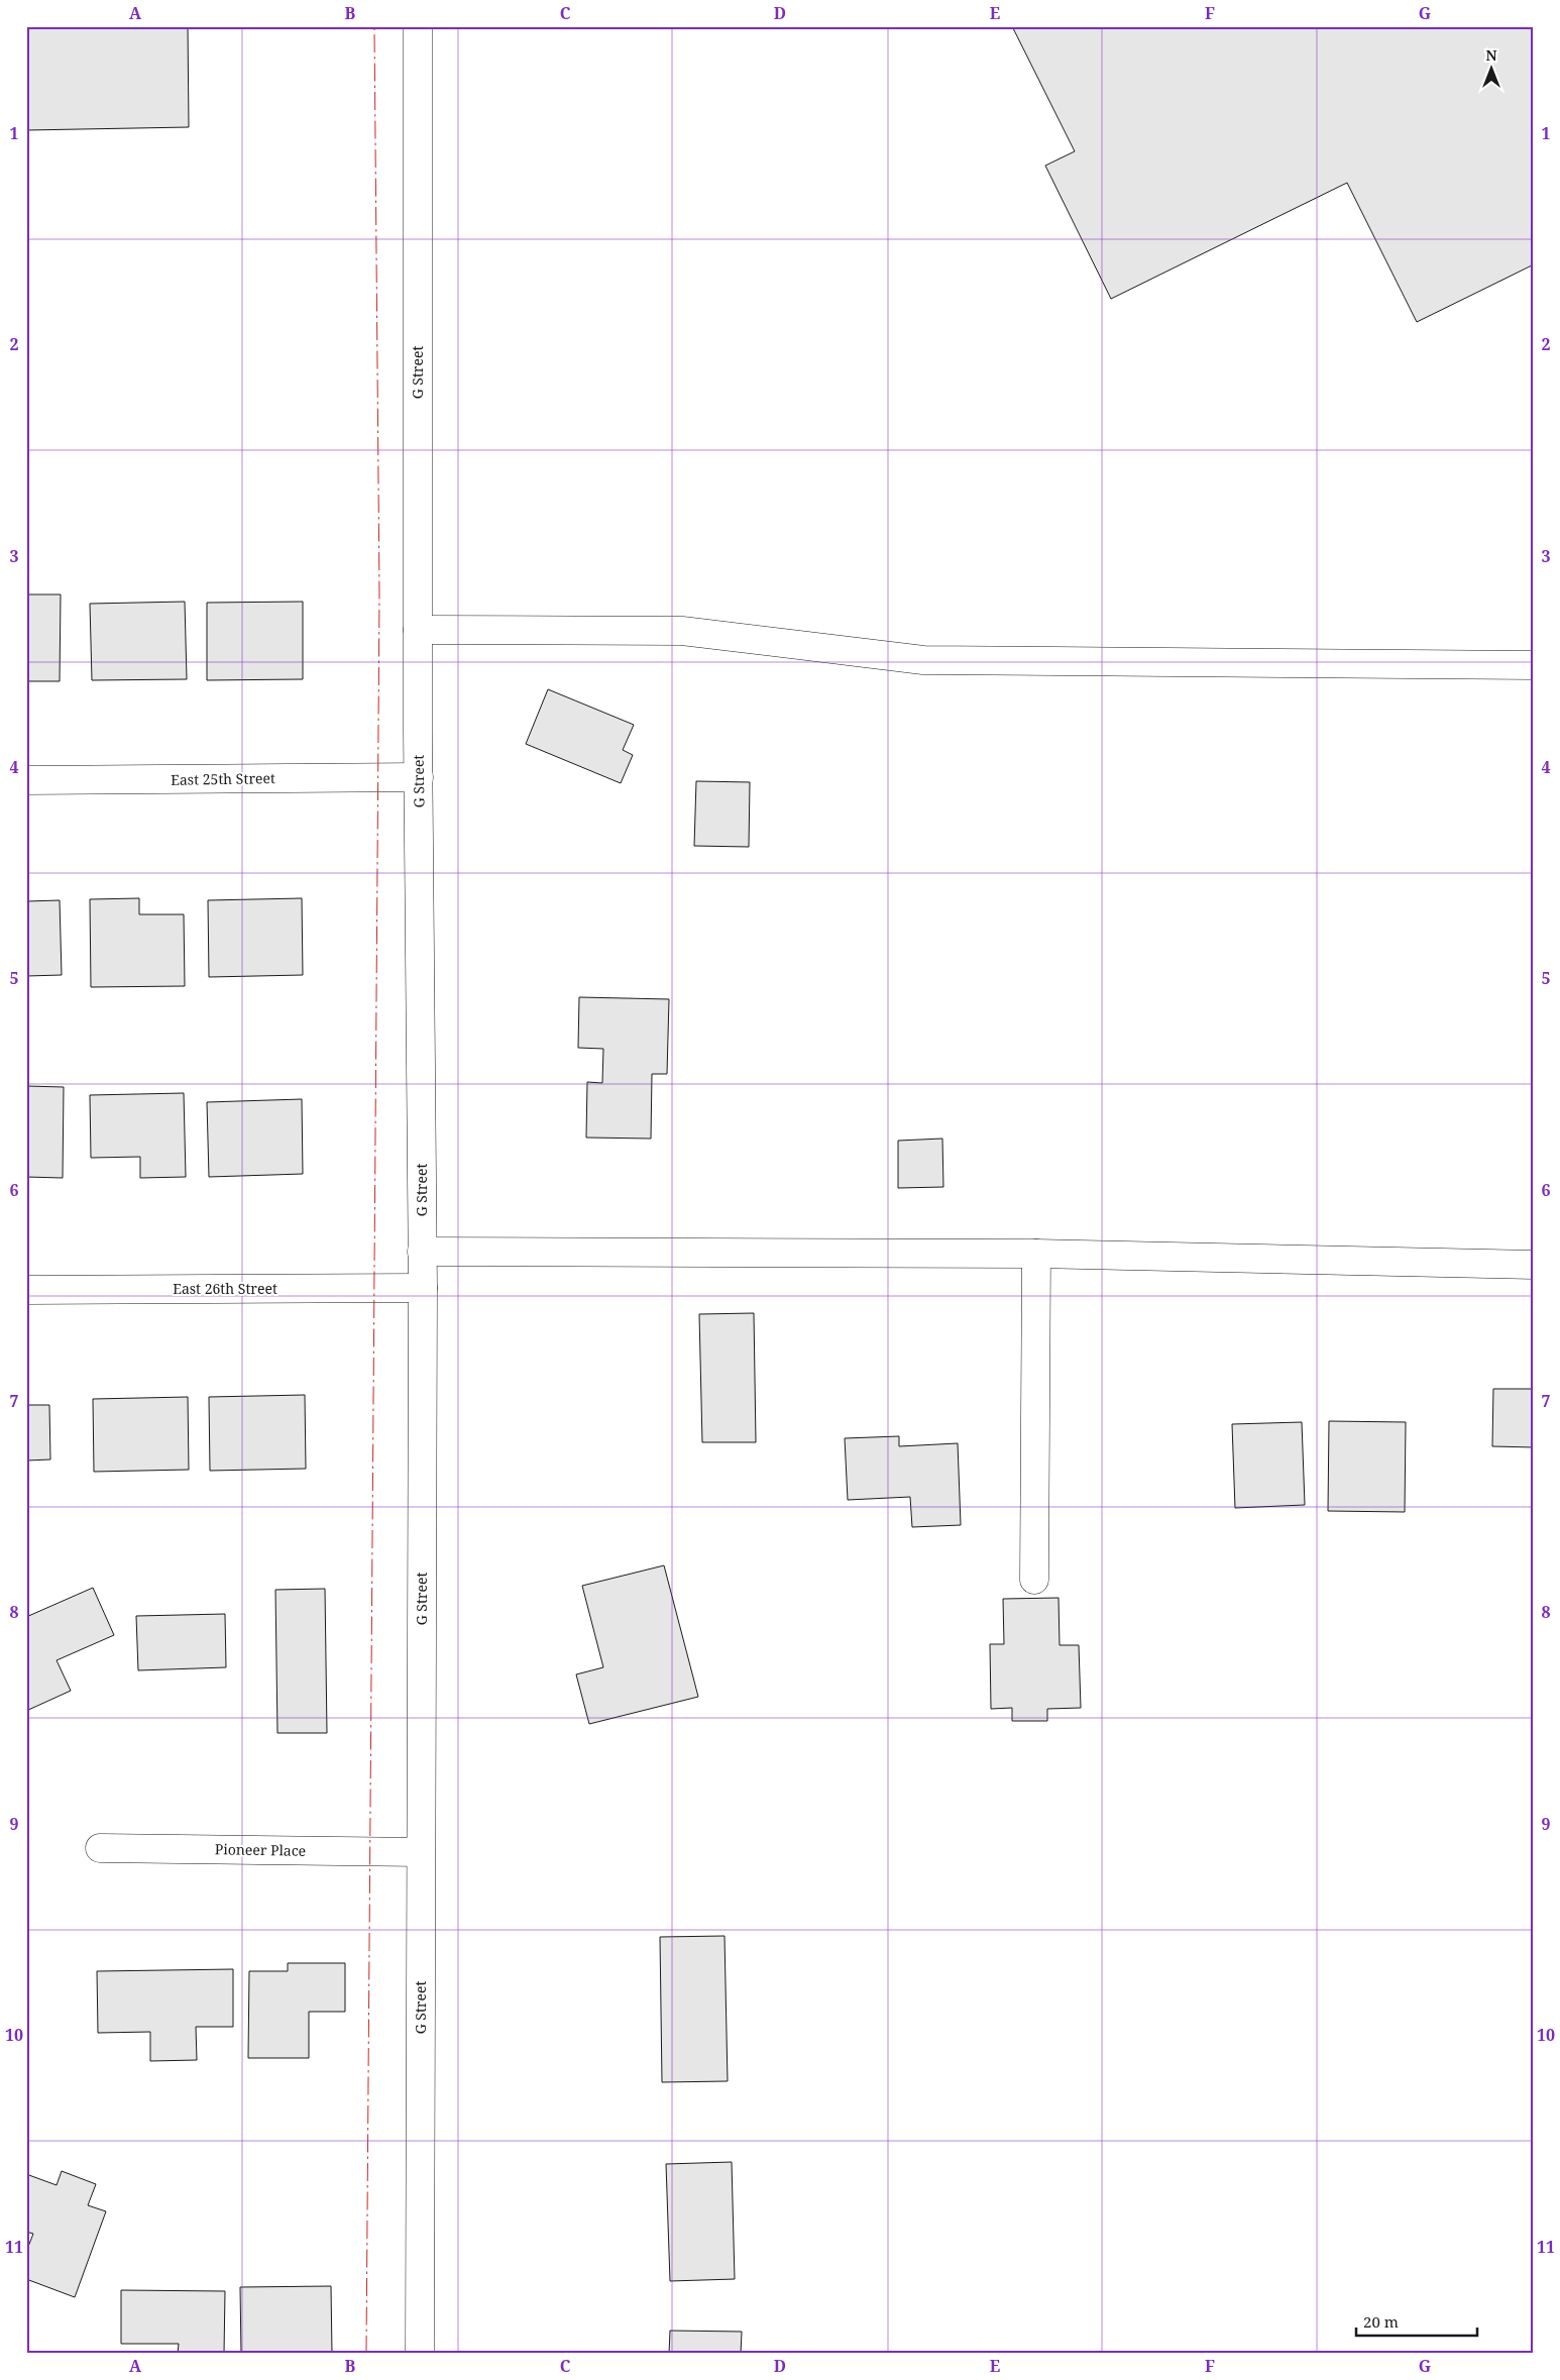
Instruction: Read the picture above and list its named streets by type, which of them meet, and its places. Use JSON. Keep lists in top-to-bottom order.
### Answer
{
  "streets": {
    "street": [
      "G Street",
      "East 25th Street",
      "East 26th Street",
      "Pioneer Place"
    ]
  },
  "crossings": [
    ["G Street", "East 25th Street"],
    ["G Street", "East 26th Street"],
    ["G Street", "Pioneer Place"]
  ],
  "scale_bar": "20 m",
  "north": "top",
  "grid": {
    "columns": [
      "A",
      "B",
      "C",
      "D",
      "E",
      "F",
      "G"
    ],
    "rows": [
      "1",
      "2",
      "3",
      "4",
      "5",
      "6",
      "7",
      "8",
      "9",
      "10",
      "11"
    ]
  }
}
